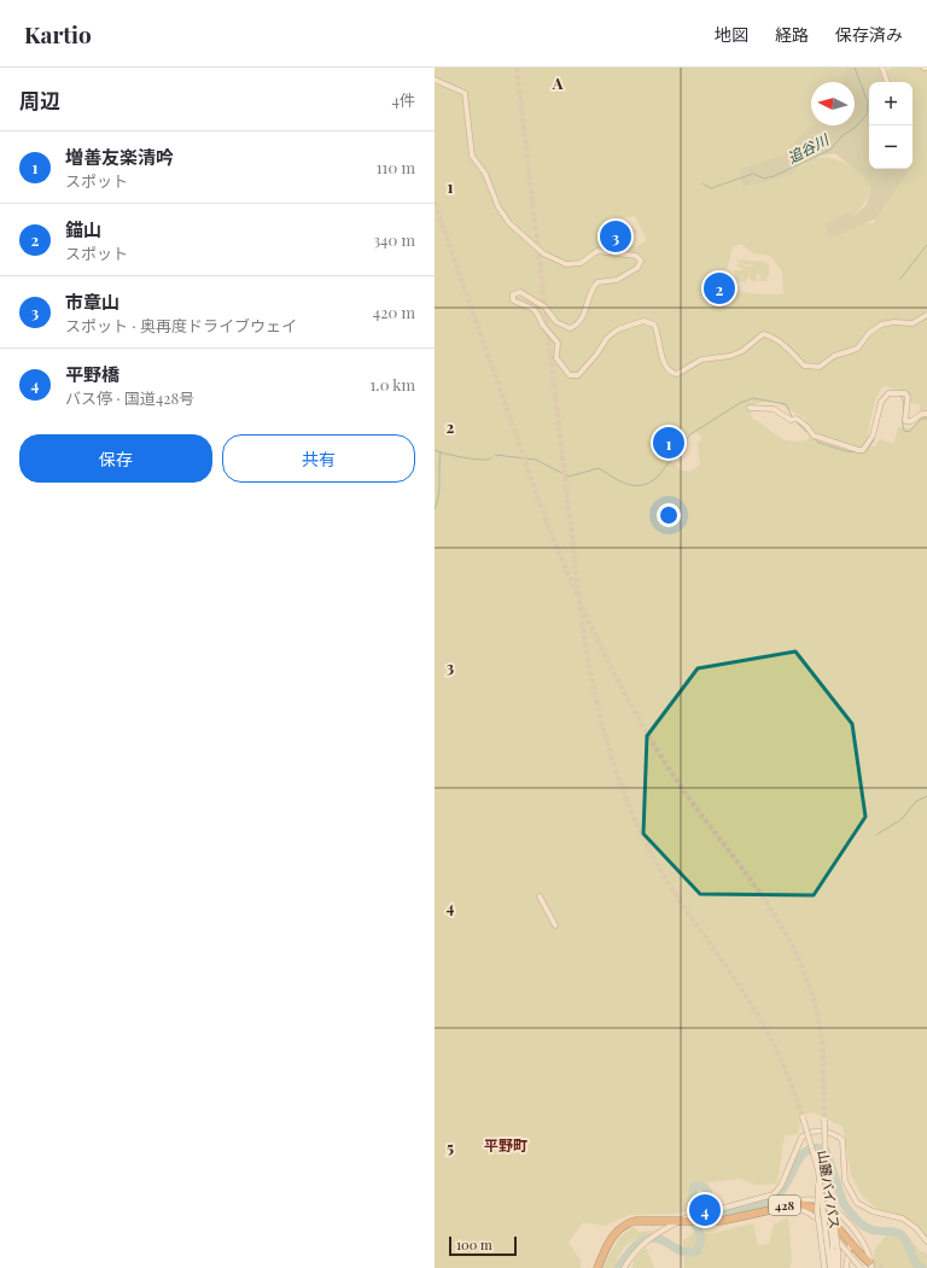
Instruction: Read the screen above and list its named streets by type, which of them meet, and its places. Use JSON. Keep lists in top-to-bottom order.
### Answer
{
  "streets": {
    "highway": ["428"],
    "street": ["山麓バイパス"]
  },
  "districts": ["平野町"],
  "water": ["追谷川"],
  "scale_bar": "100 m",
  "north": "left",
  "page": {
    "header": "Kartio",
    "nav": ["地図", "経路", "保存済み"],
    "heading": ["周辺", "4件"],
    "map_buttons": ["+", "−"],
    "list": [
      {
        "mark": "1",
        "name": "増善友楽清吟",
        "note": "スポット",
        "value": "110 m"
      },
      {
        "mark": "2",
        "name": "錨山",
        "note": "スポット",
        "value": "340 m"
      },
      {
        "mark": "3",
        "name": "市章山",
        "note": "スポット · 奥再度ドライブウェイ",
        "value": "420 m"
      },
      {
        "mark": "4",
        "name": "平野橋",
        "note": "バス停 · 国道428号",
        "value": "1.0 km"
      }
    ],
    "pins": [
      "3",
      "2",
      "1",
      "4"
    ],
    "buttons": ["保存", "共有"],
    "scale": "100 m"
  },
  "grid": {
    "columns": ["A"],
    "rows": [
      "1",
      "2",
      "3",
      "4",
      "5"
    ]
  }
}
